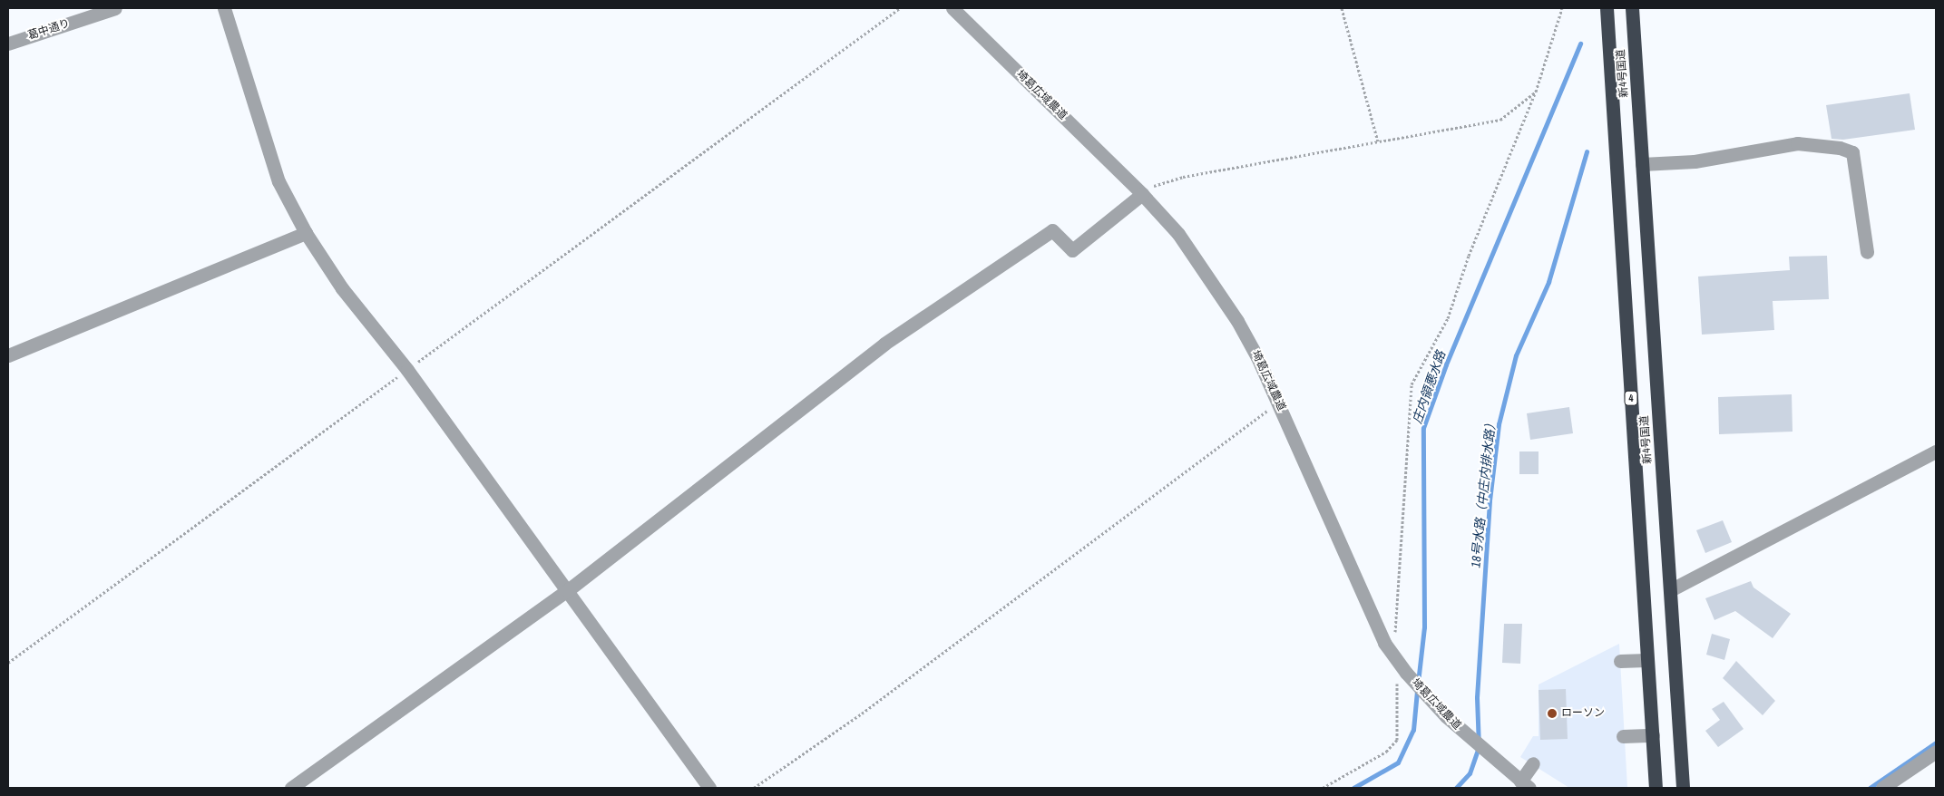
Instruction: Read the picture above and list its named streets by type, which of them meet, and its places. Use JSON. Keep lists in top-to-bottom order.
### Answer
{
  "streets": {
    "highway": ["新4号国道", "4"],
    "street": ["葛中通り", "埼葛広域農道"]
  },
  "water": ["庄内領悪水路", "18号水路（中庄内排水路）"],
  "places": ["ローソン"]
}
